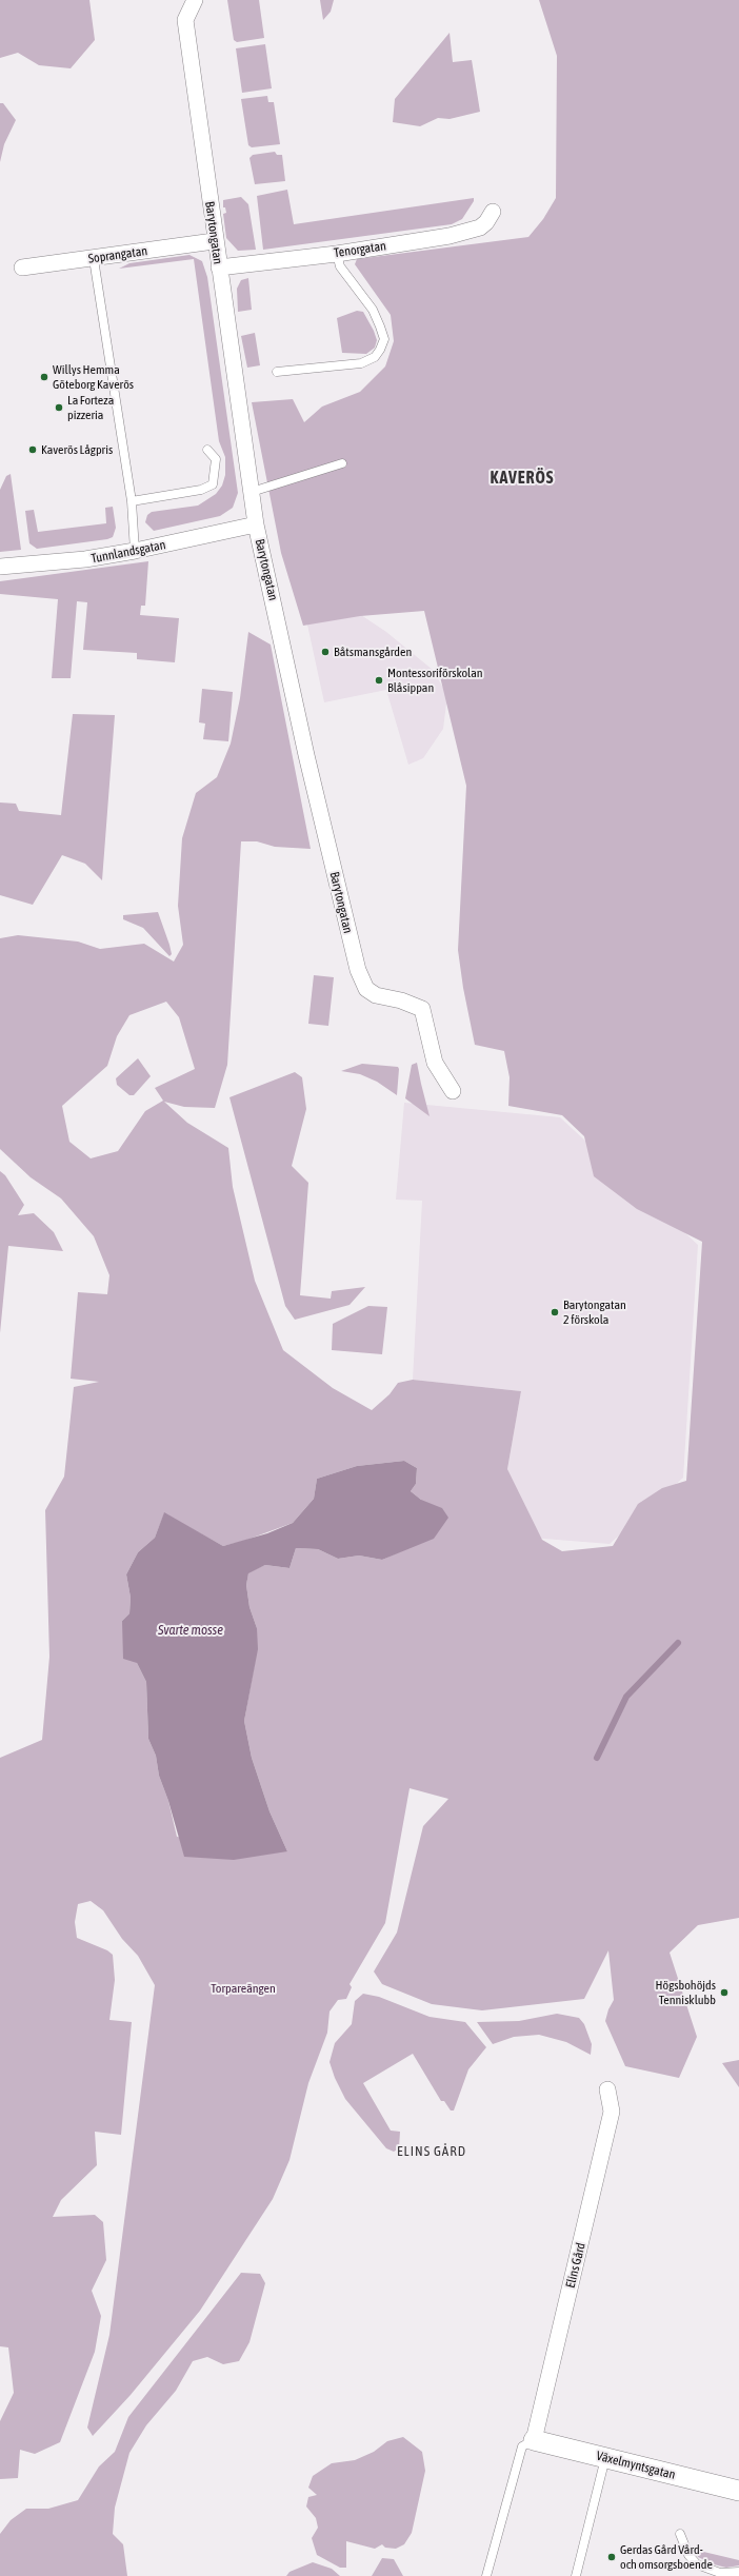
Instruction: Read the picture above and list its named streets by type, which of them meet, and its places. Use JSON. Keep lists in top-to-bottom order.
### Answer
{
  "streets": {
    "street": [
      "Barytongatan",
      "Tenorgatan",
      "Soprangatan",
      "Tunnlandsgatan",
      "Elins Gård",
      "Växelmyntsgatan"
    ]
  },
  "crossings": [
    ["Barytongatan", "Tenorgatan"],
    ["Barytongatan", "Soprangatan"],
    ["Barytongatan", "Tunnlandsgatan"],
    ["Elins Gård", "Växelmyntsgatan"]
  ],
  "districts": ["KAVERÖS", "ELINS GÅRD"],
  "water": ["Svarte mosse"],
  "parks": ["Torpareängen"],
  "places": [
    "Willys Hemma Göteborg Kaverös",
    "La Forteza pizzeria",
    "Kaverös Lågpris",
    "Båtsmansgården",
    "Montessoriförskolan Blåsippan",
    "Barytongatan 2 förskola",
    "Högsbohöjds Tennisklubb",
    "Gerdas Gård Vård- och omsorgsboende"
  ]
}
